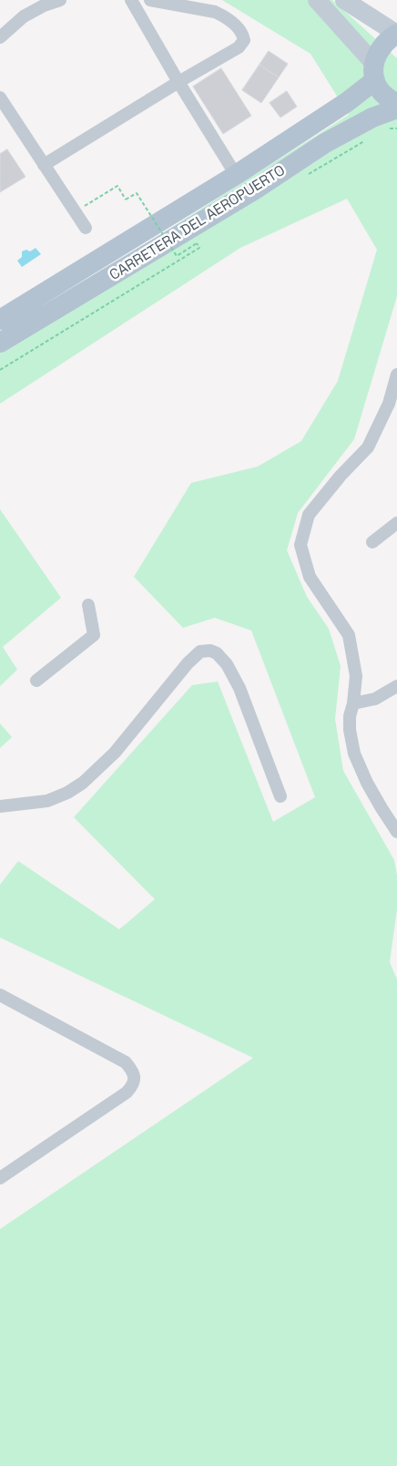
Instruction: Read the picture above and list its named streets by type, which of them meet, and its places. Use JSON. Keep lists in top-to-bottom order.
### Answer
{
  "streets": {
    "main road": ["CARRETERA DEL AEROPUERTO"]
  }
}
